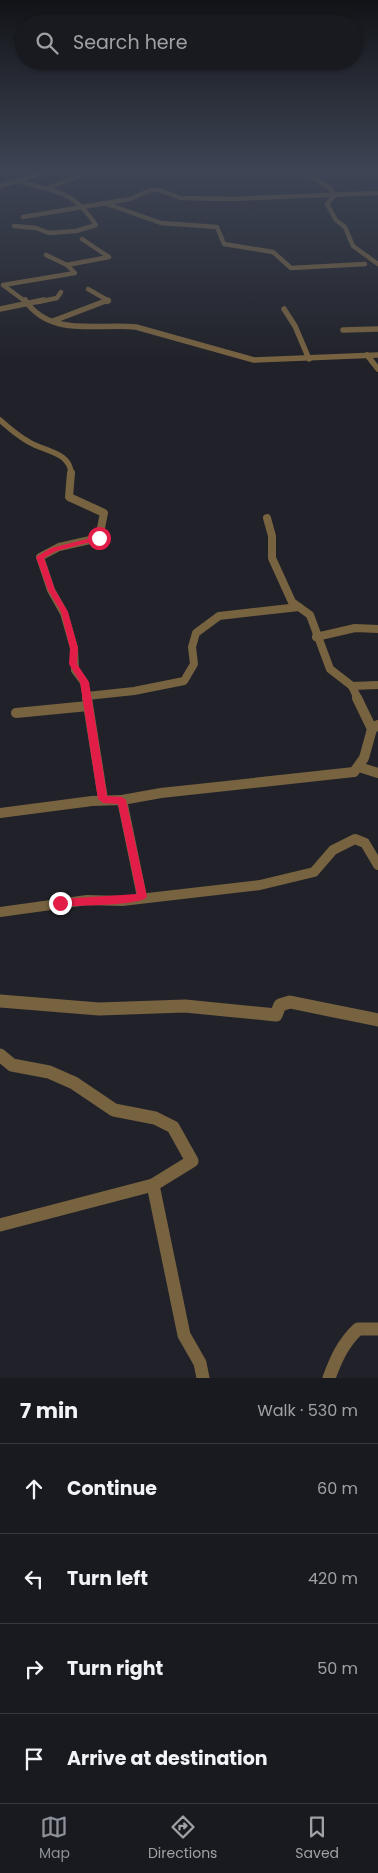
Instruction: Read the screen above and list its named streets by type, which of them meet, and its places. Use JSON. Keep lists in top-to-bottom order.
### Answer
{
  "page": {
    "search": "Search here",
    "heading": ["7 min", "Walk · 530 m"],
    "list": [
      ["Continue", "60 m"],
      ["Turn left", "420 m"],
      ["Turn right", "50 m"],
      "Arrive at destination"
    ],
    "nav": ["Map", "Directions", "Saved"]
  }
}
